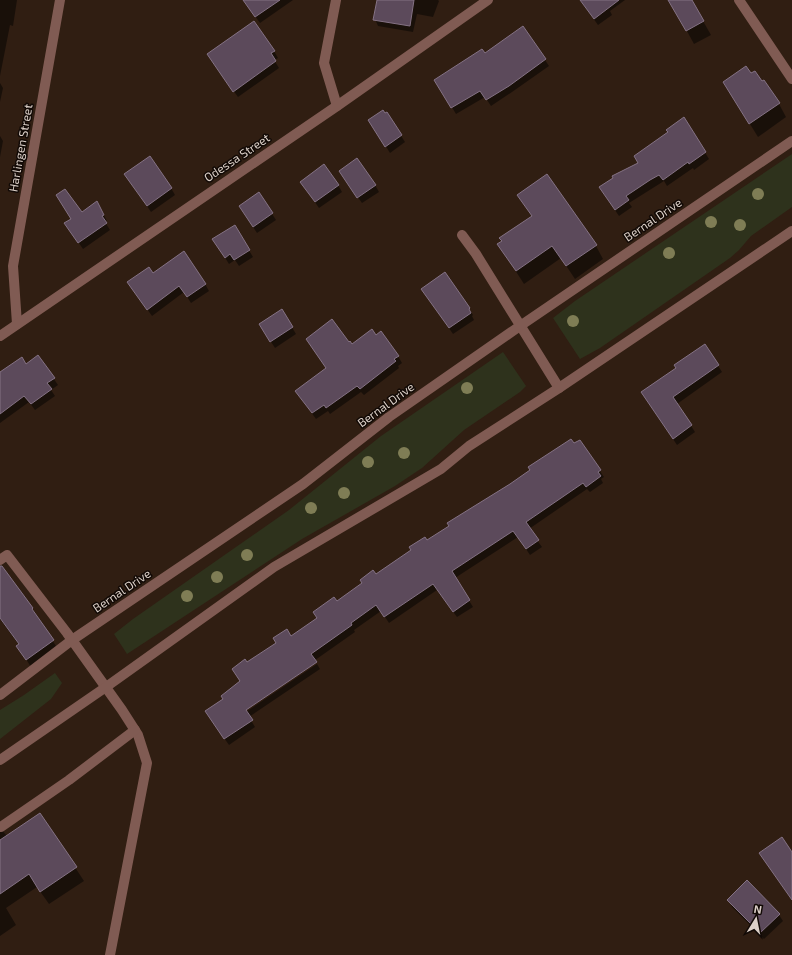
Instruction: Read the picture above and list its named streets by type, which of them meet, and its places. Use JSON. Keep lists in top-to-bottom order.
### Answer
{
  "streets": {
    "street": ["Harlingen Street", "Odessa Street", "Bernal Drive"]
  },
  "crossings": [
    ["Harlingen Street", "Odessa Street"]
  ],
  "north": "top"
}
